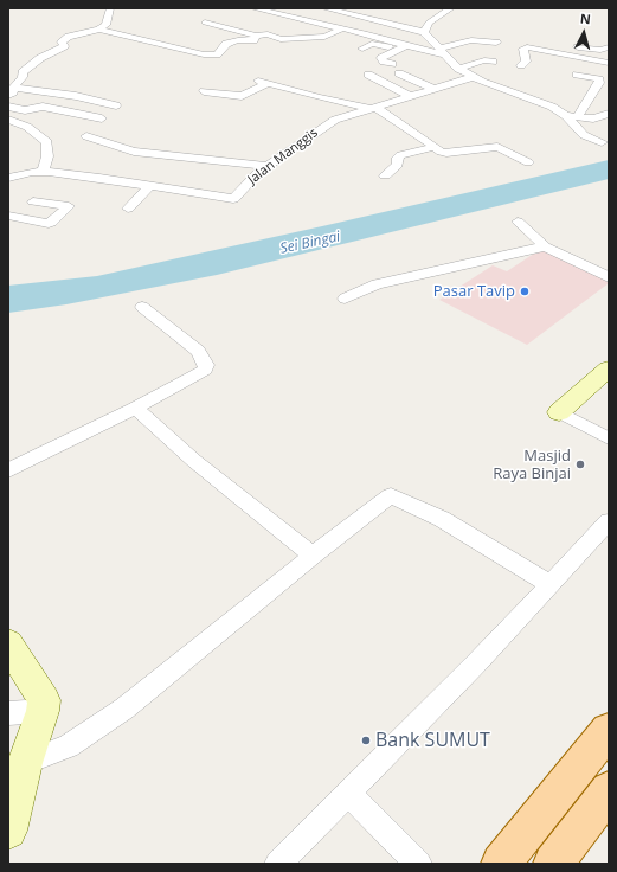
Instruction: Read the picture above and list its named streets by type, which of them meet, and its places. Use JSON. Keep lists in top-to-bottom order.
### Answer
{
  "streets": {
    "street": ["Jalan Manggis"]
  },
  "water": ["Sei Bingai"],
  "places": ["Pasar Tavip", "Masjid Raya Binjai", "Bank SUMUT"],
  "north": "top"
}
